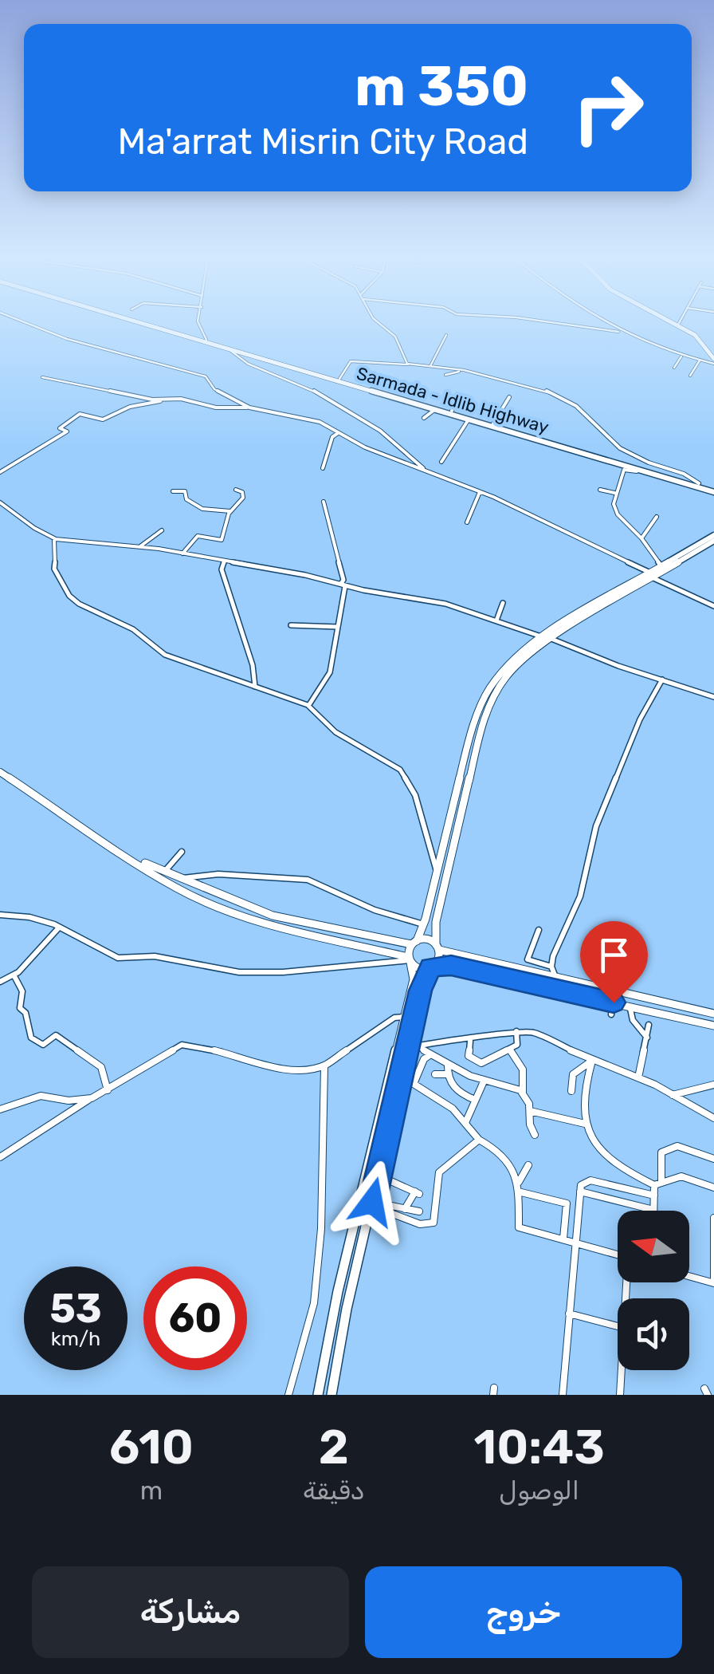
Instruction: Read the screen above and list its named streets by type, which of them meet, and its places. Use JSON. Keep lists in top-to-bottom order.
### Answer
{
  "streets": {
    "highway": ["Sarmada - Idlib Highway"]
  },
  "north": "left",
  "page": {
    "turn": ["350 m", "Ma'arrat Misrin City Road"],
    "speed": "53 km/h",
    "limit": "60",
    "eta": [
      "10:43",
      "الوصول",
      "2",
      "دقيقة",
      "610",
      "m"
    ],
    "buttons": ["خروج", "مشاركة"]
  }
}
